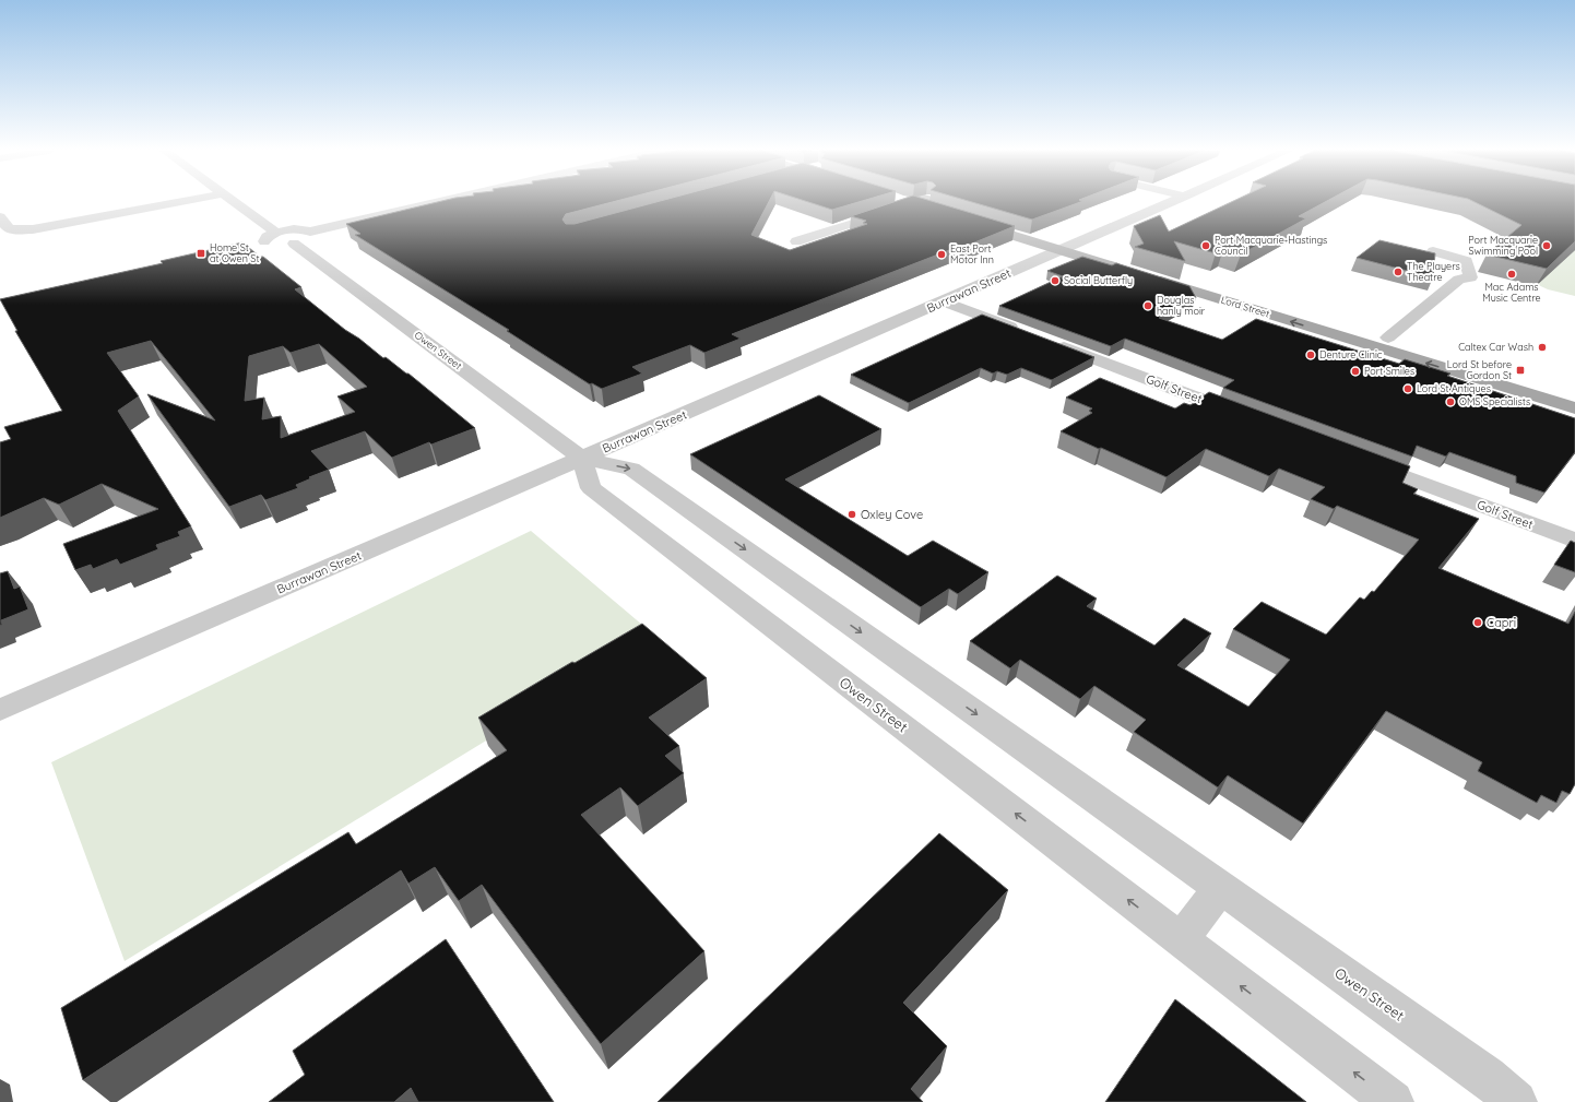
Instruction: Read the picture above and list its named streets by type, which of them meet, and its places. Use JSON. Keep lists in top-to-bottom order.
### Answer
{
  "streets": {
    "main road": ["Lord Street"],
    "street": ["Burrawan Street", "Owen Street", "Golf Street"]
  },
  "crossings": [
    ["Burrawan Street", "Owen Street"]
  ],
  "places": {
    "other": [
      "Port Macquarie-Hastings Council",
      "Port Macquarie Swimming Pool",
      "East Port Motor Inn",
      "The Players Theatre",
      "Mac Adams Music Centre",
      "Social Butterfly",
      "Douglas hanly moir",
      "Caltex Car Wash",
      "Denture Clinic",
      "Port Smiles",
      "Lord St Antiques",
      "OMS Specialists",
      "Oxley Cove",
      "Capri"
    ],
    "transit": ["Home St at Owen St", "Lord St before Gordon St"]
  }
}
